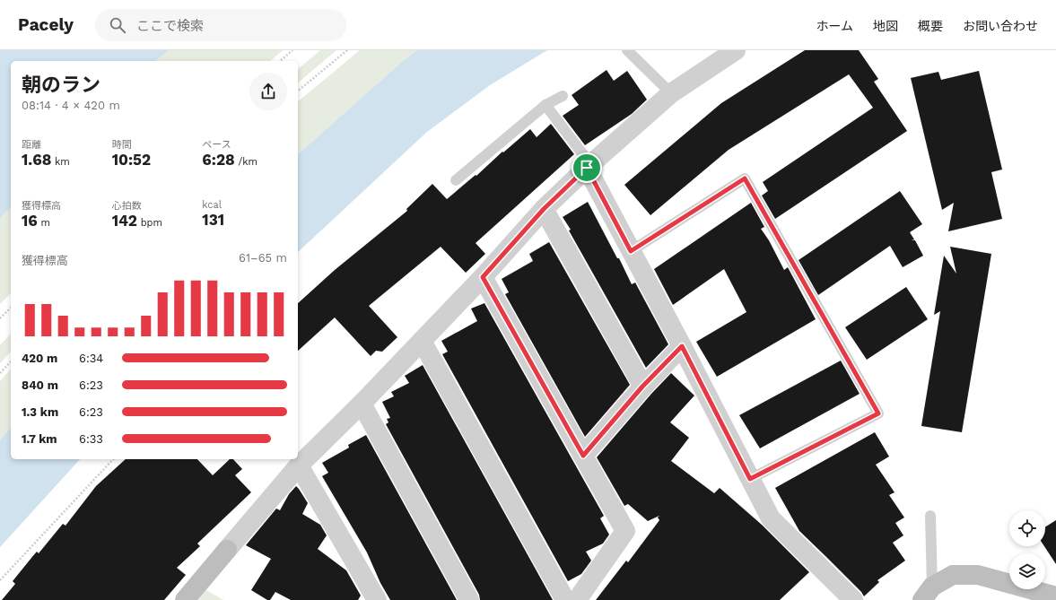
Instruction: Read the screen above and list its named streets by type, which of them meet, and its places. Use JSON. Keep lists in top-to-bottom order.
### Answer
{
  "page": {
    "header": "Pacely",
    "search": "ここで検索",
    "nav": [
      "ホーム",
      "地図",
      "概要",
      "お問い合わせ"
    ],
    "heading": ["朝のラン", "08:14 · 4 × 420 m"],
    "stats": [
      ["距離", "1.68 km"],
      ["時間", "10:52"],
      ["ペース", "6:28 /km"],
      ["獲得標高", "16 m"],
      ["心拍数", "142 bpm"],
      ["kcal", "131"]
    ],
    "chart": ["獲得標高", "61–65 m"],
    "list": [
      {
        "name": "420 m",
        "note": "6:34"
      },
      {
        "name": "840 m",
        "note": "6:23"
      },
      {
        "name": "1.3 km",
        "note": "6:23"
      },
      {
        "name": "1.7 km",
        "note": "6:33"
      }
    ]
  }
}
